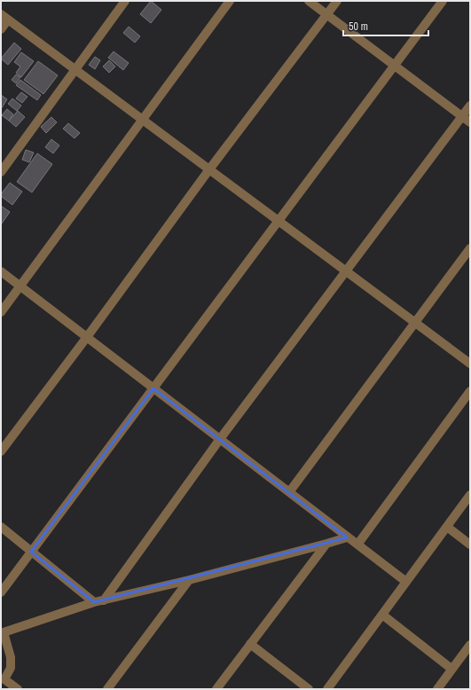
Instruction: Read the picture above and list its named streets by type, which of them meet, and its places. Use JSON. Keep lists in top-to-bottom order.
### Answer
{
  "scale_bar": "50 m"
}
